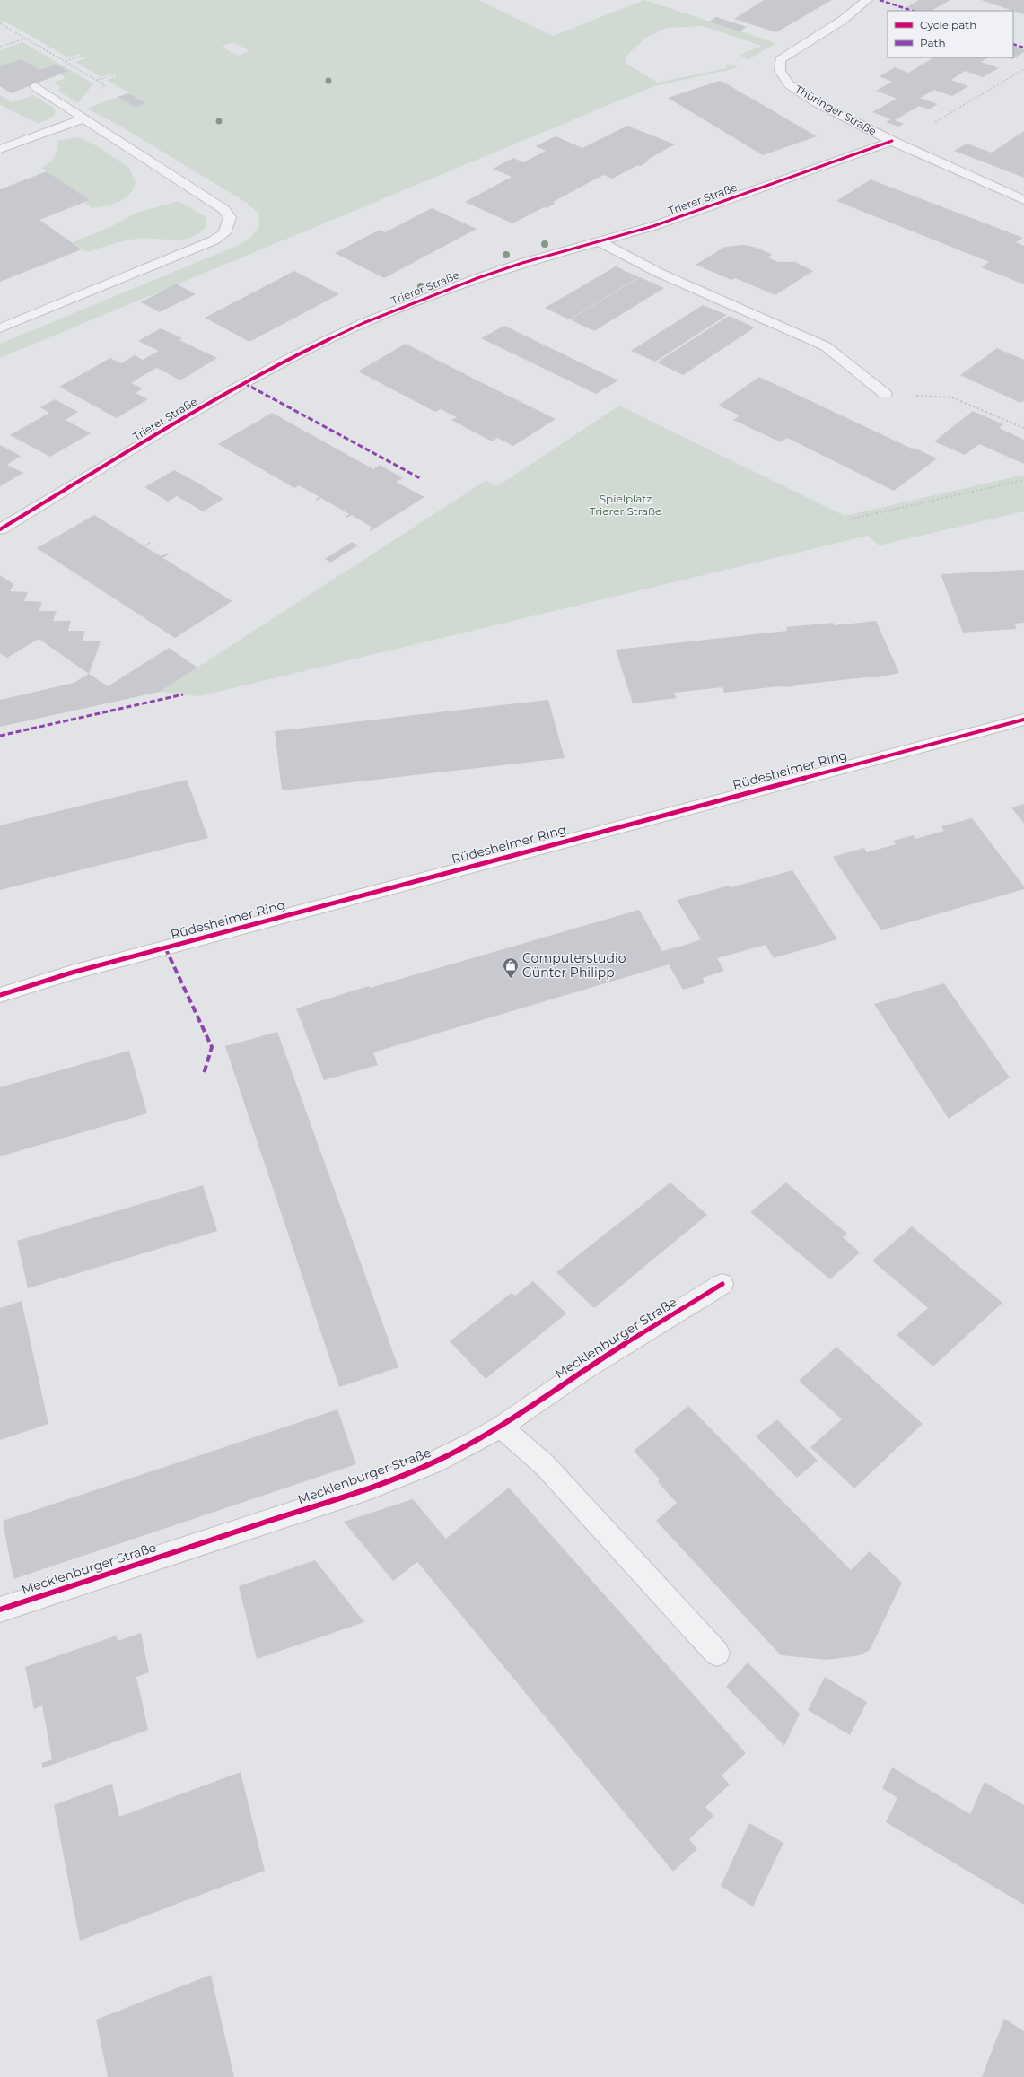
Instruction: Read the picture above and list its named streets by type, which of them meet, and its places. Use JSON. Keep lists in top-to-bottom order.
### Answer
{
  "streets": {
    "main road": ["Rüdesheimer Ring"],
    "street": ["Thüringer Straße", "Trierer Straße", "Mecklenburger Straße"]
  },
  "crossings": [
    ["Thüringer Straße", "Trierer Straße"]
  ],
  "parks": ["Spielplatz Trierer Straße"],
  "places": {
    "shop": ["Computerstudio Günter Philipp"]
  },
  "legend": ["Cycle path", "Path"]
}
